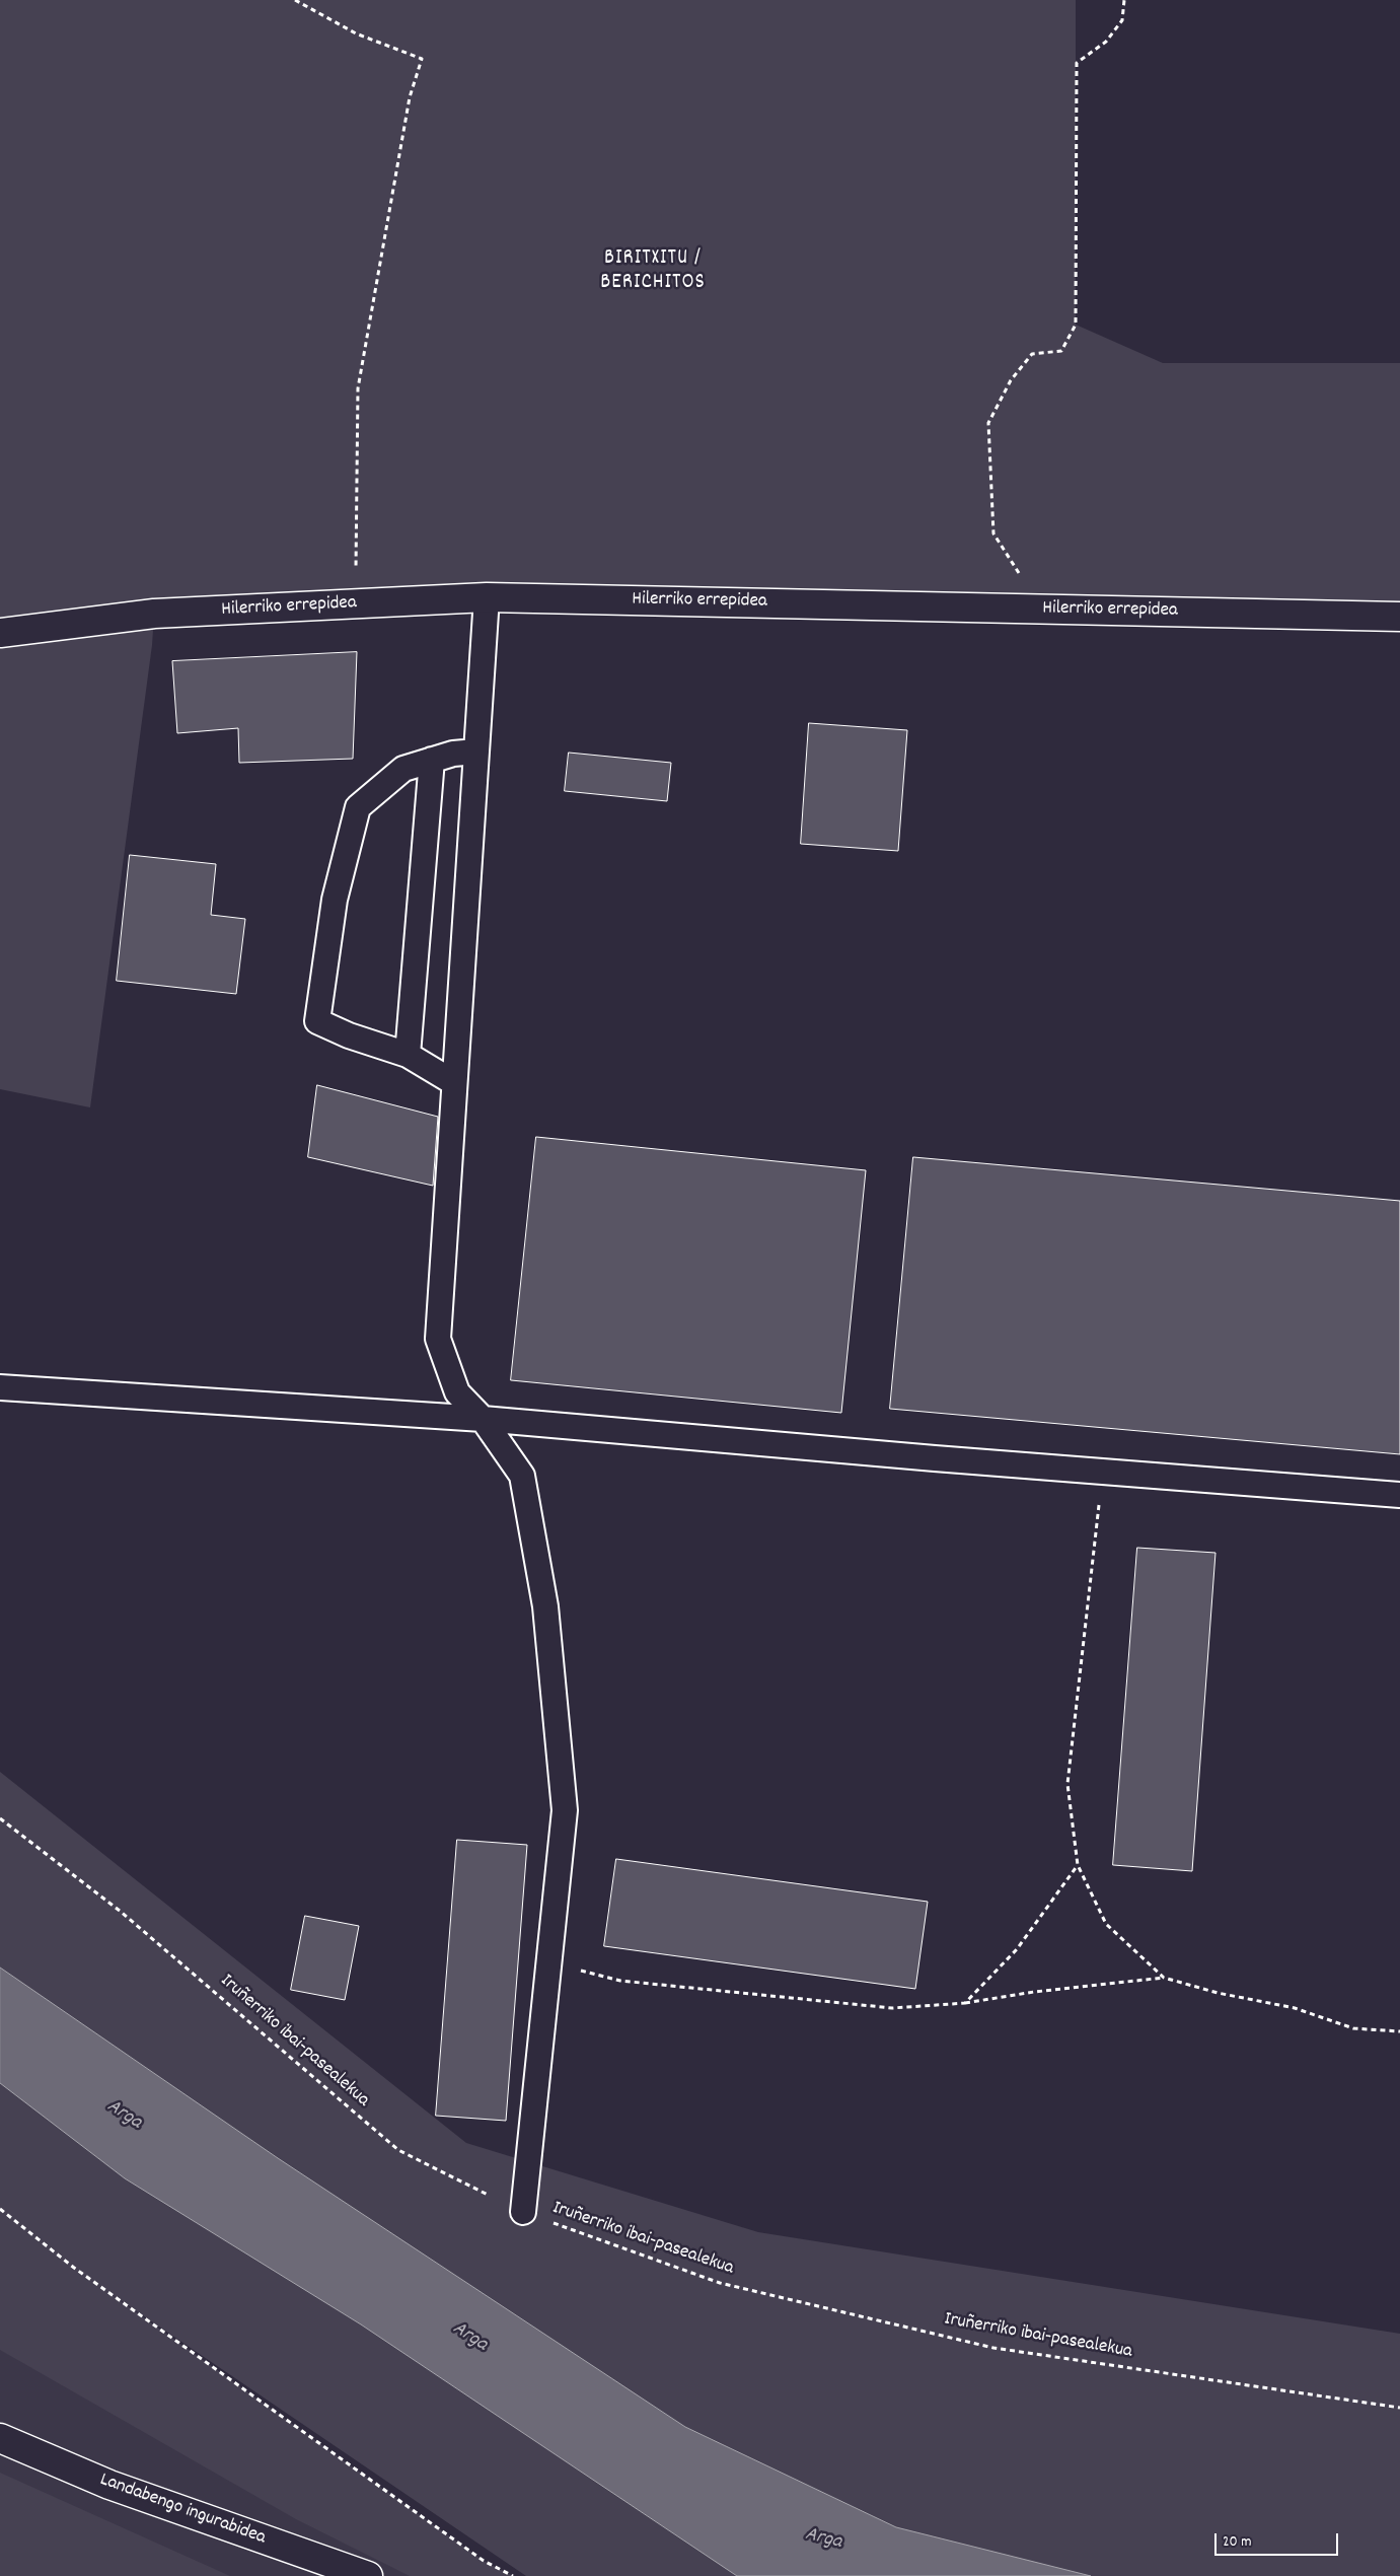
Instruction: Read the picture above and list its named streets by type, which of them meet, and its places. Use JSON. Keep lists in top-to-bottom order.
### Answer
{
  "streets": {
    "street": ["Hilerriko errepidea", "Landabengo ingurabidea"],
    "path": ["Iruñerriko ibai-pasealekua"]
  },
  "districts": ["BIRITXITU / BERICHITOS"],
  "water": ["Arga"],
  "scale_bar": "20 m"
}
